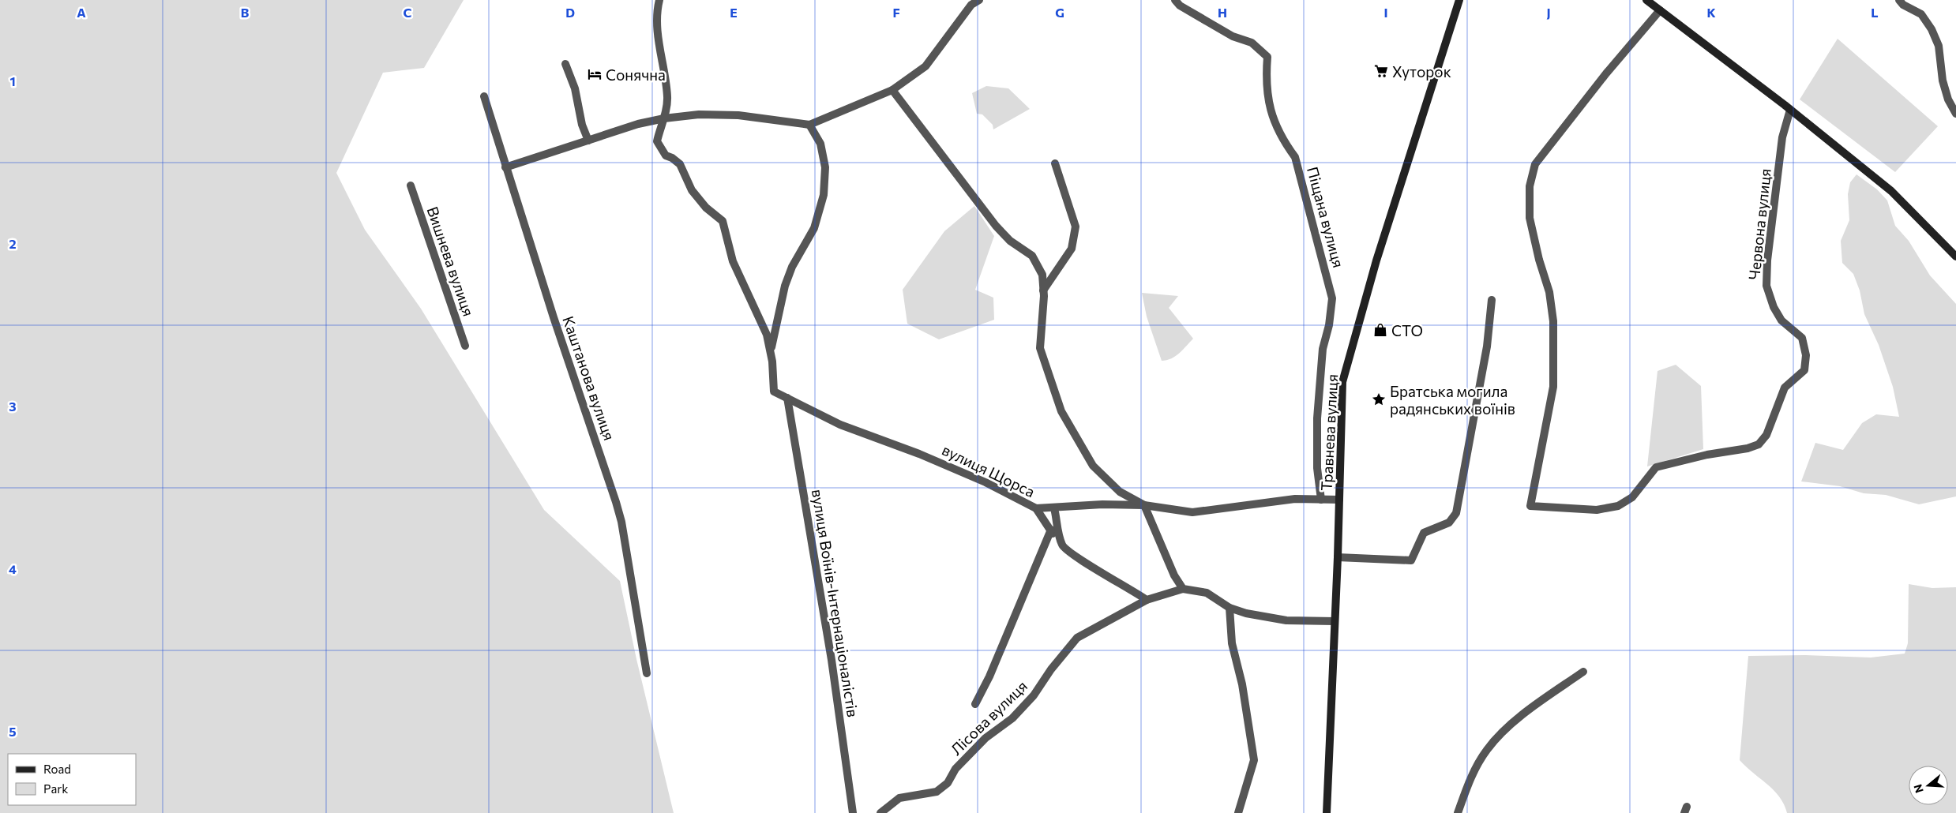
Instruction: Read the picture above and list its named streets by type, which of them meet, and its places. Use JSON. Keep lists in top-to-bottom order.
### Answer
{
  "streets": {
    "street": [
      "Піщана вулиця",
      "Червона вулиця",
      "Вишнева вулиця",
      "Каштанова вулиця",
      "Травнева вулиця",
      "вулиця Щорса",
      "вулиця Воїнів-Інтернаціоналістів",
      "Лісова вулиця"
    ]
  },
  "crossings": [
    ["Піщана вулиця", "вулиця Щорса"],
    ["Травнева вулиця", "вулиця Щорса"],
    ["вулиця Щорса", "вулиця Воїнів-Інтернаціоналістів"]
  ],
  "places": {
    "supermarket": ["Хуторок"],
    "hotel": ["Сонячна"],
    "shop": ["СТО"],
    "place": ["Братська могила радянських воїнів"]
  },
  "legend": ["Road", "Park"],
  "north": "left",
  "grid": {
    "columns": [
      "A",
      "B",
      "C",
      "D",
      "E",
      "F",
      "G",
      "H",
      "I",
      "J",
      "K",
      "L"
    ],
    "rows": [
      "1",
      "2",
      "3",
      "4",
      "5"
    ]
  }
}
